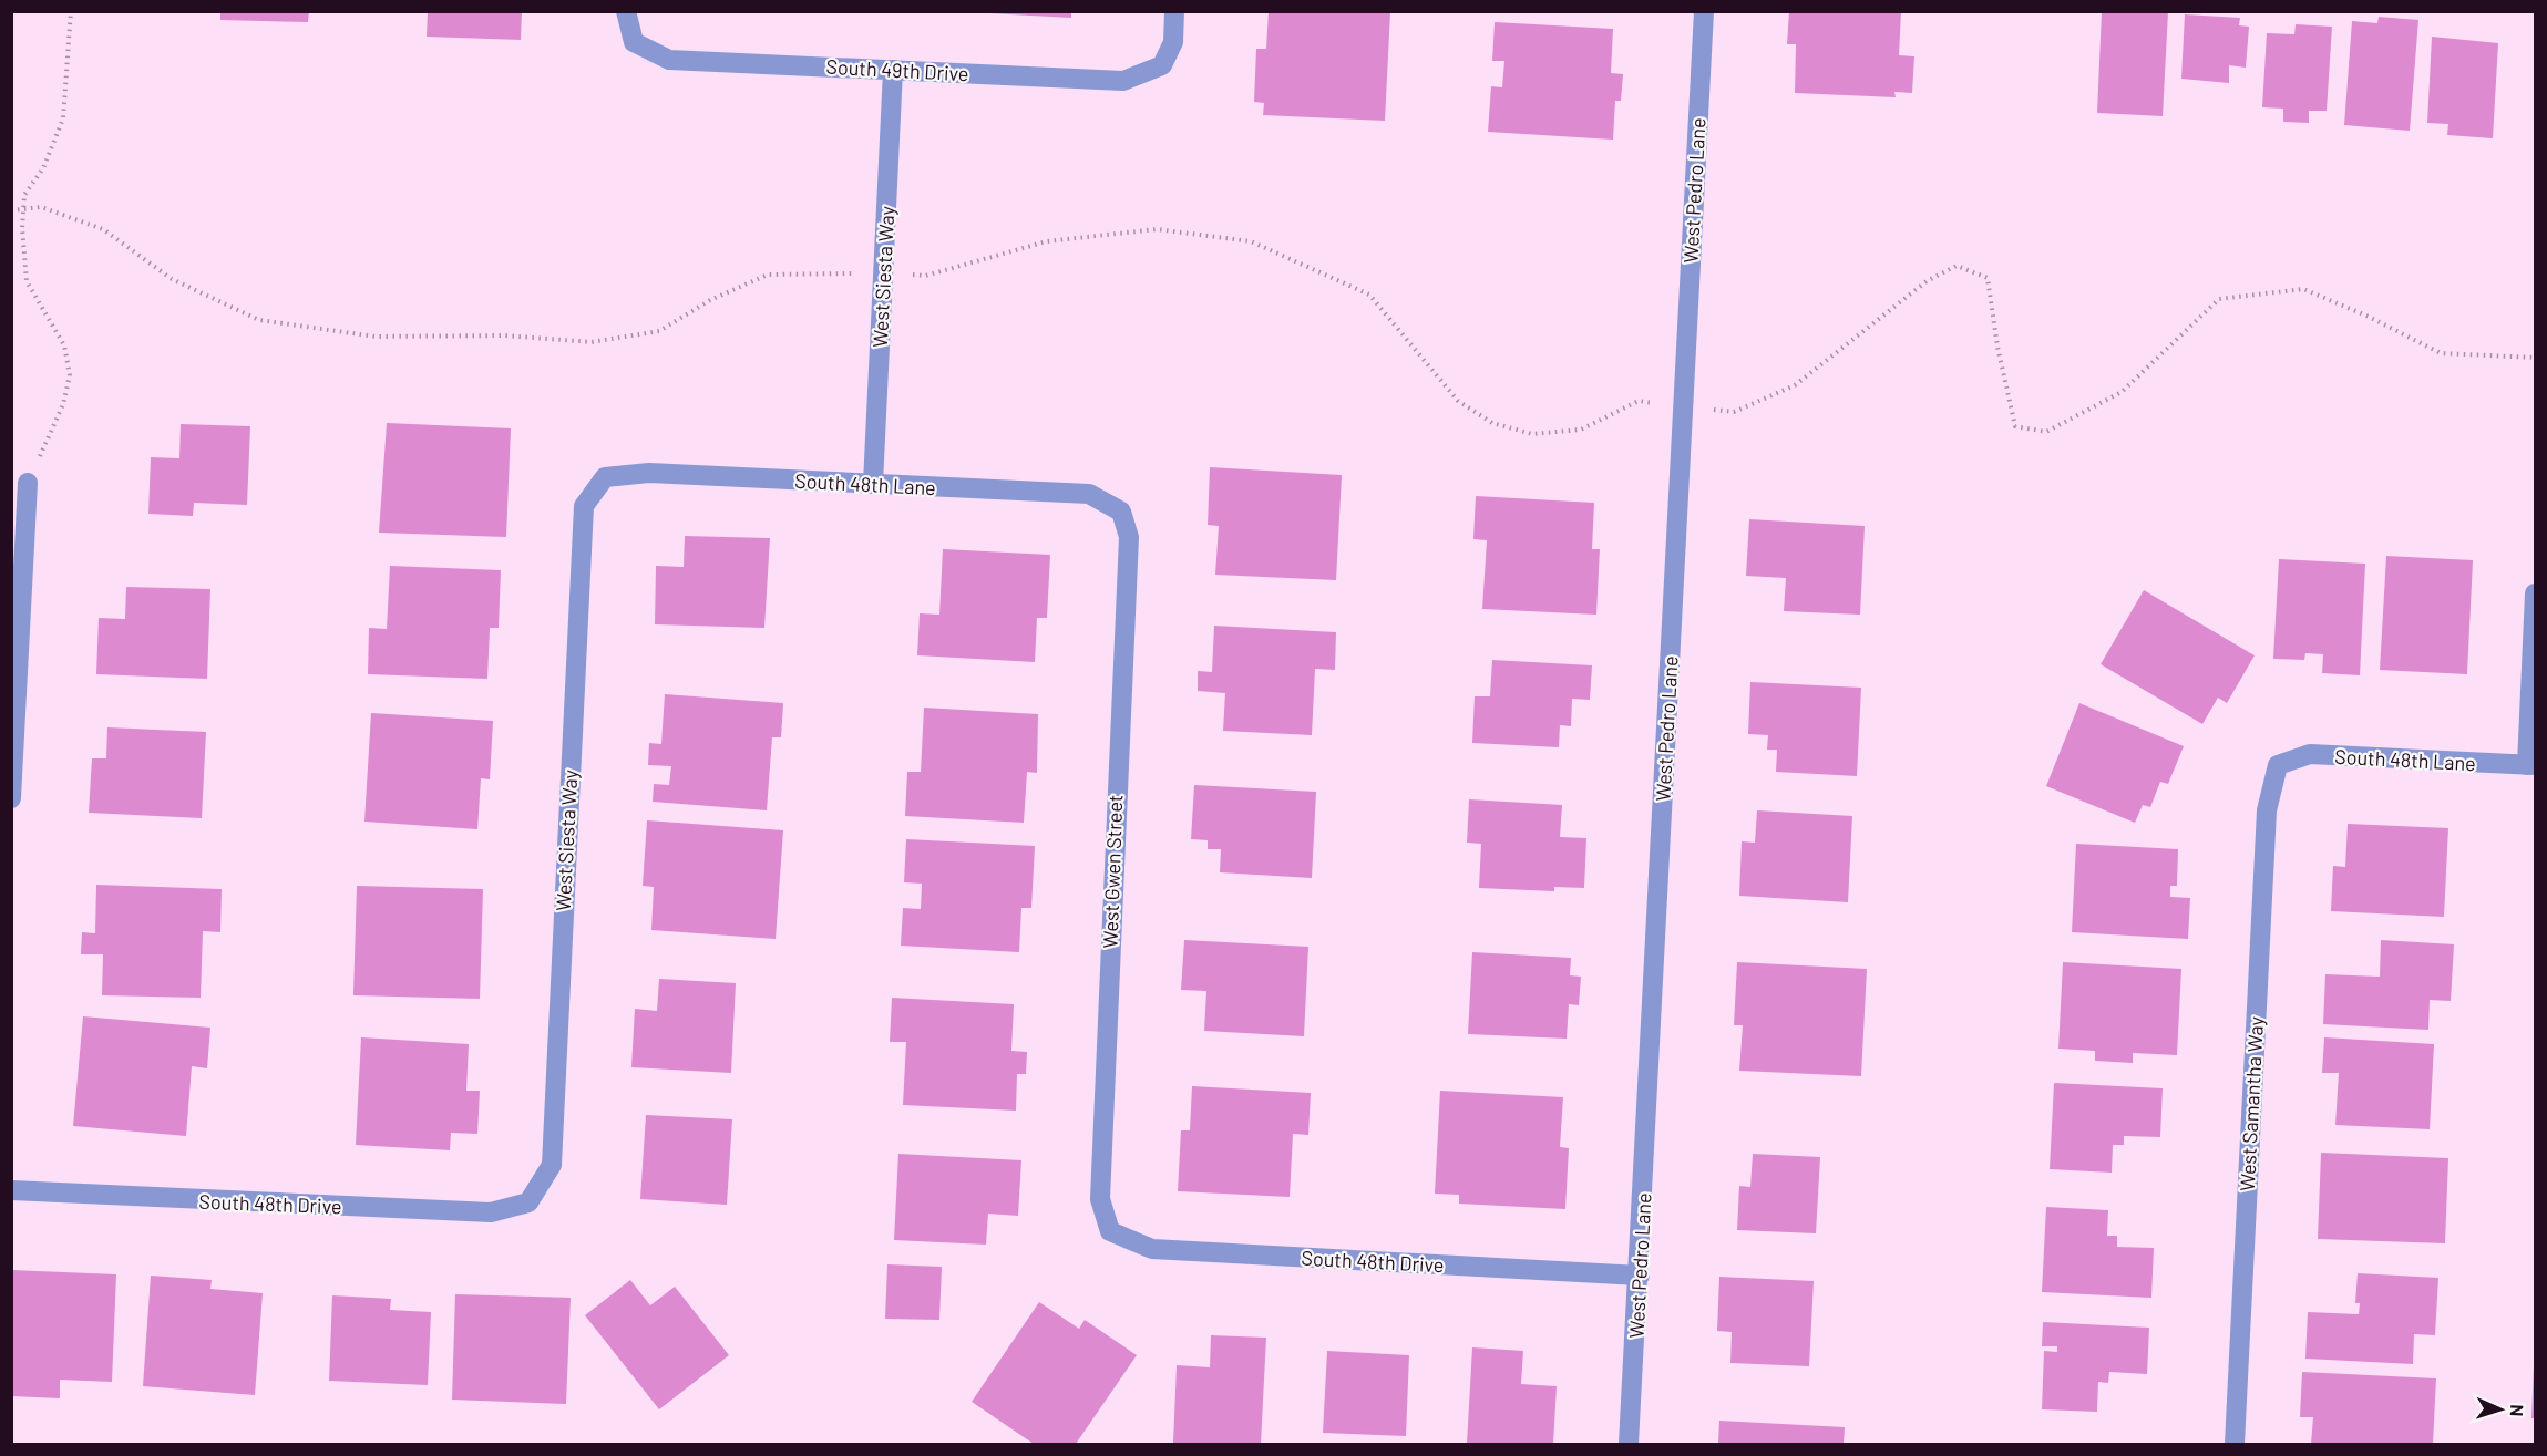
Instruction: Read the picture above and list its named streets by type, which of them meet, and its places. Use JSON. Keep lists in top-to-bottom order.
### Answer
{
  "streets": {
    "street": [
      "South 49th Drive",
      "West Pedro Lane",
      "West Siesta Way",
      "South 48th Lane",
      "West Gwen Street",
      "West Samantha Way",
      "South 48th Drive"
    ]
  },
  "crossings": [
    ["South 49th Drive", "West Siesta Way"],
    ["West Pedro Lane", "South 48th Drive"],
    ["West Siesta Way", "South 48th Lane"],
    ["West Siesta Way", "South 48th Drive"],
    ["South 48th Lane", "West Gwen Street"],
    ["South 48th Lane", "West Samantha Way"],
    ["West Gwen Street", "South 48th Drive"]
  ],
  "north": "right"
}
